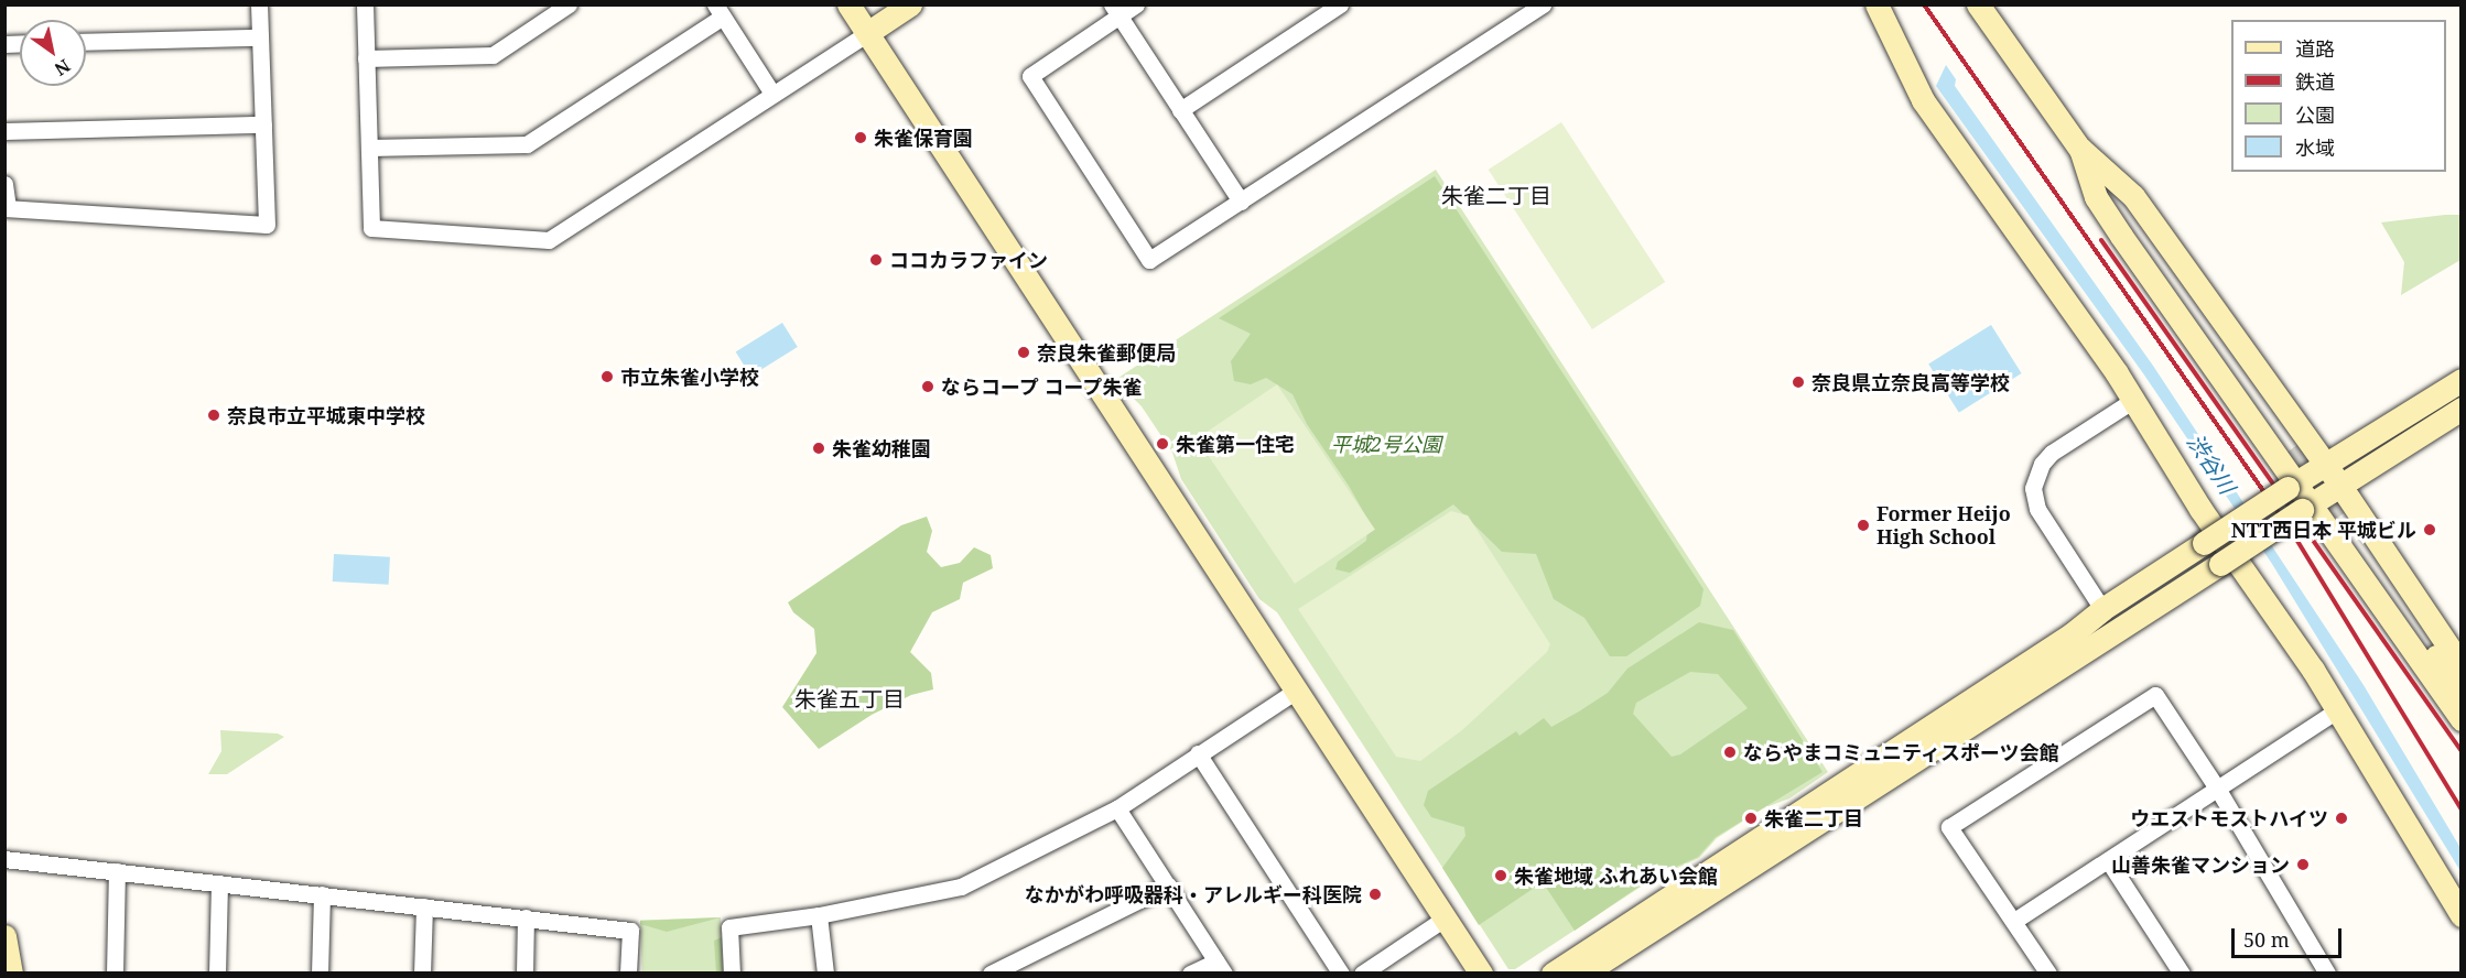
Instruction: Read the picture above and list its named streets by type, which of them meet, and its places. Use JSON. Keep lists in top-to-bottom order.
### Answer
{
  "districts": ["朱雀二丁目", "朱雀五丁目"],
  "water": ["渋谷川"],
  "parks": ["平城2号公園"],
  "places": [
    "朱雀保育園",
    "ココカラファイン",
    "奈良朱雀郵便局",
    "市立朱雀小学校",
    "奈良県立奈良高等学校",
    "ならコープ コープ朱雀",
    "奈良市立平城東中学校",
    "朱雀第一住宅",
    "朱雀幼稚園",
    "Former Heijo High School",
    "NTT西日本 平城ビル",
    "ならやまコミュニティスポーツ会館",
    "朱雀二丁目",
    "ウエストモストハイツ",
    "山善朱雀マンション",
    "朱雀地域 ふれあい会館",
    "なかがわ呼吸器科・アレルギー科医院"
  ],
  "legend": [
    "道路",
    "鉄道",
    "公園",
    "水域"
  ],
  "scale_bar": "50 m",
  "north": "bottom right"
}
